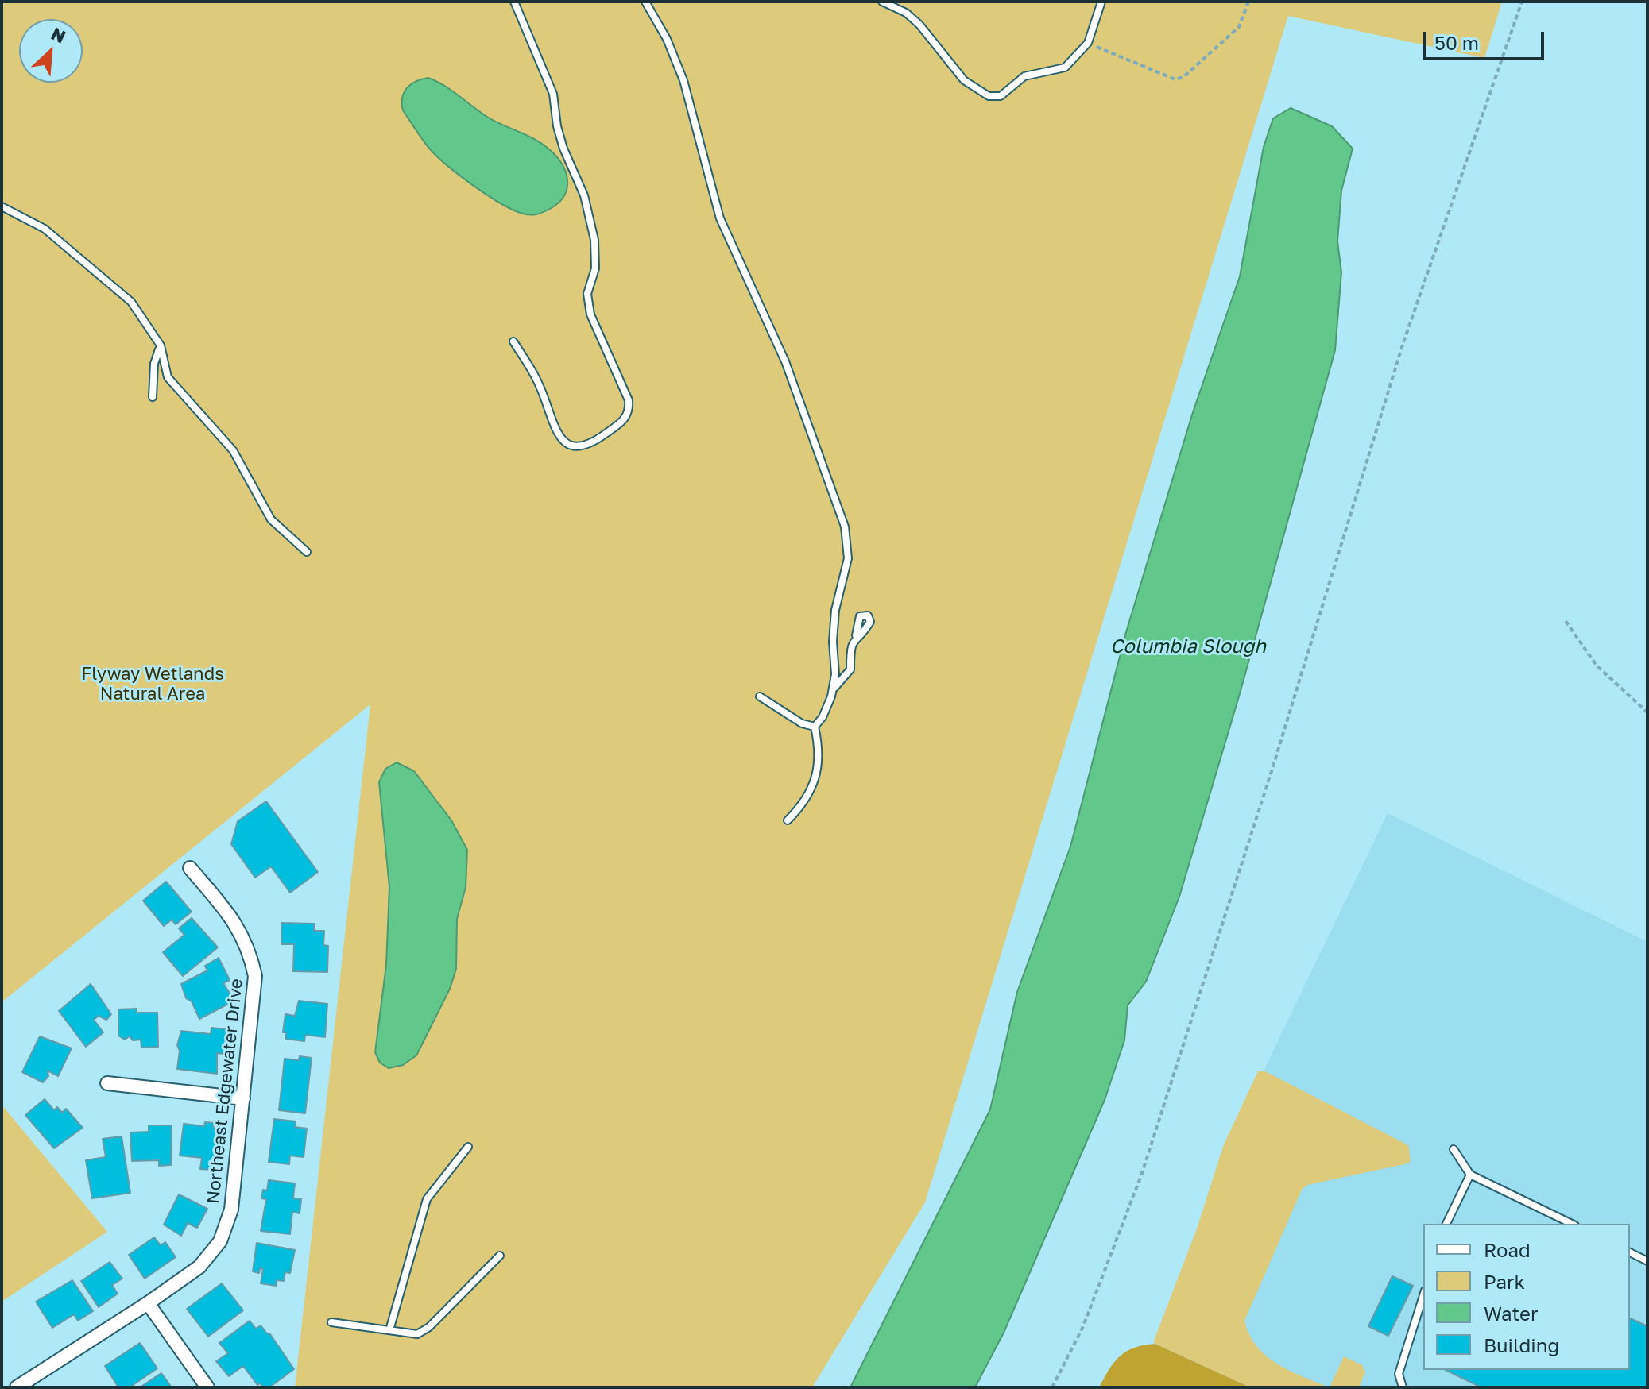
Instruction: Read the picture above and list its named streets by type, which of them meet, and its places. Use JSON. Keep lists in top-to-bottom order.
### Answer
{
  "streets": {
    "street": ["Northeast Edgewater Drive"]
  },
  "water": ["Columbia Slough"],
  "parks": ["Flyway Wetlands Natural Area"],
  "legend": [
    "Road",
    "Park",
    "Water",
    "Building"
  ],
  "scale_bar": "50 m",
  "north": "top right"
}
